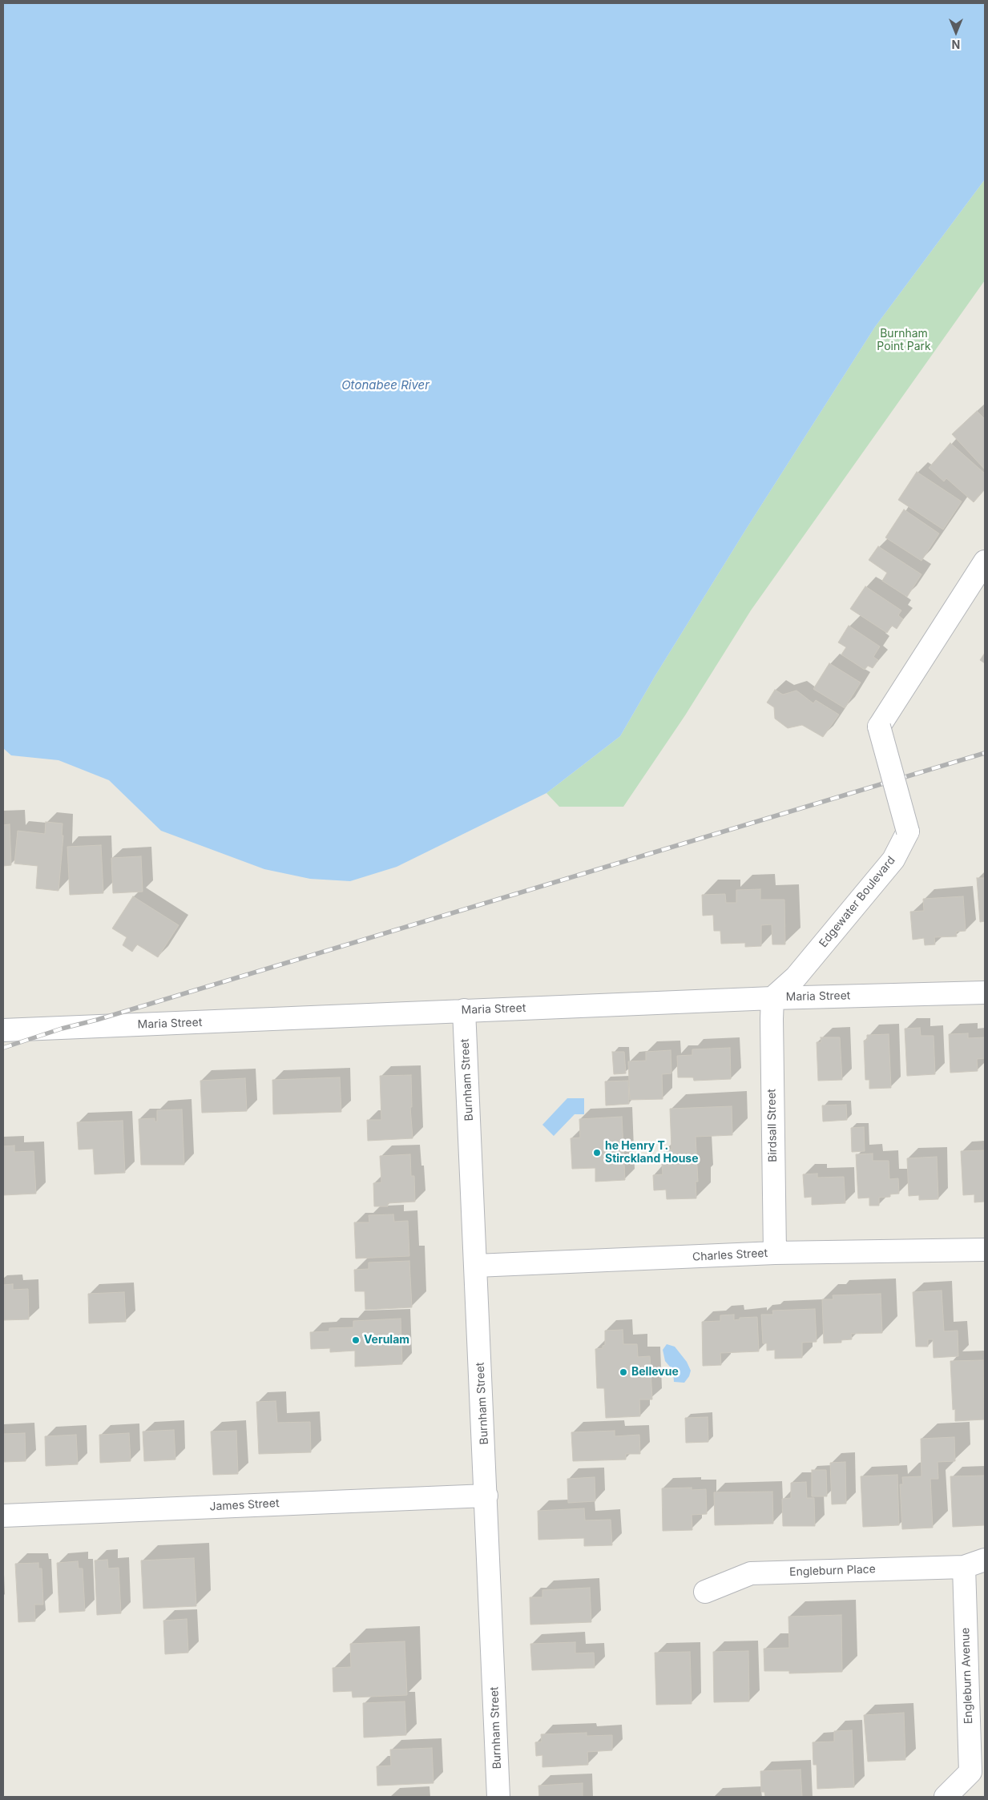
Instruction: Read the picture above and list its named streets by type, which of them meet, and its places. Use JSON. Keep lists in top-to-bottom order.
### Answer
{
  "streets": {
    "street": [
      "Edgewater Boulevard",
      "Maria Street",
      "Burnham Street",
      "Birdsall Street",
      "Charles Street",
      "James Street",
      "Engleburn Place",
      "Engleburn Avenue"
    ]
  },
  "crossings": [
    ["Edgewater Boulevard", "Maria Street"],
    ["Edgewater Boulevard", "Birdsall Street"],
    ["Maria Street", "Burnham Street"],
    ["Maria Street", "Birdsall Street"],
    ["Burnham Street", "Charles Street"],
    ["Burnham Street", "James Street"],
    ["Birdsall Street", "Charles Street"],
    ["Engleburn Place", "Engleburn Avenue"]
  ],
  "water": ["Otonabee River"],
  "parks": ["Burnham Point Park"],
  "places": ["he Henry T. Stirckland House", "Verulam", "Bellevue"],
  "north": "bottom"
}
